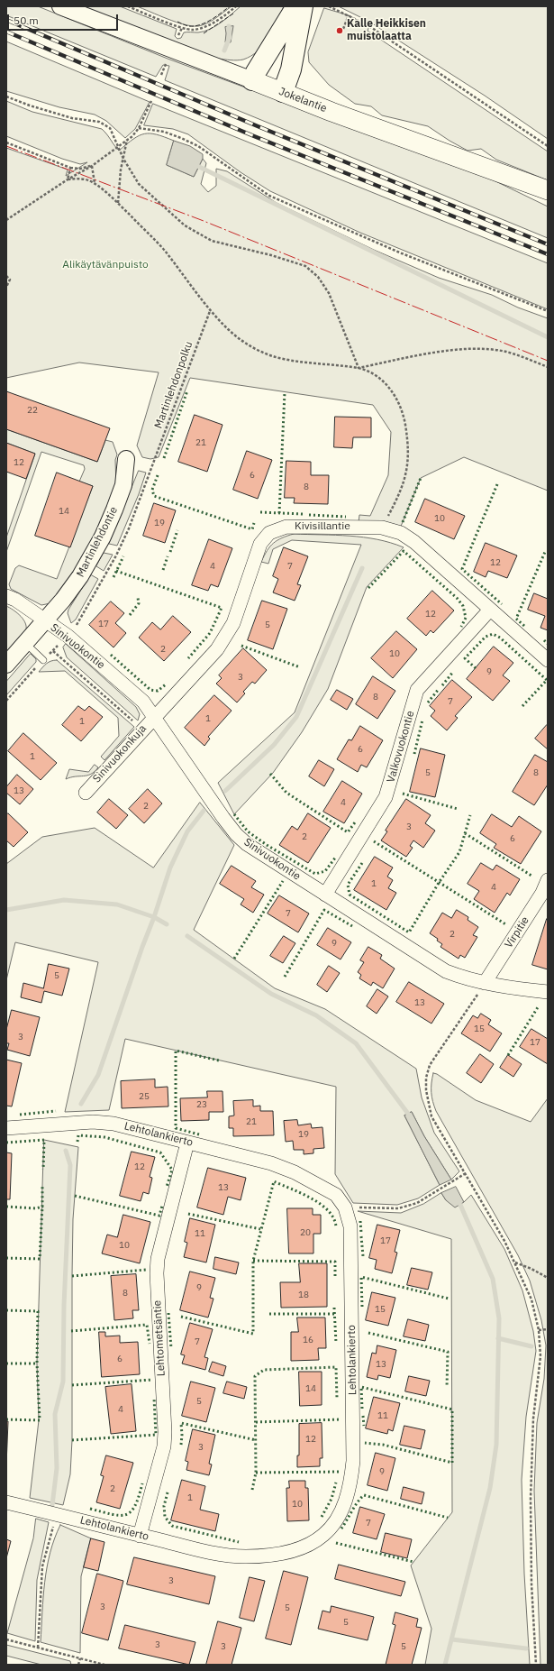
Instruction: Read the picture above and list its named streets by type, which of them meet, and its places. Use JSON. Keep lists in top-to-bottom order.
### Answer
{
  "streets": {
    "main road": ["Jokelantie"],
    "street": [
      "Kivisillantie",
      "Martinlehdontie",
      "Sinivuokontie",
      "Valkovuokontie",
      "Sinivuokonkuja",
      "Virpitie",
      "Lehtolankierto",
      "Lehtometsäntie"
    ],
    "path": ["Martinlehdonpolku"]
  },
  "crossings": [
    ["Kivisillantie", "Sinivuokontie"],
    ["Kivisillantie", "Valkovuokontie"],
    ["Kivisillantie", "Sinivuokonkuja"],
    ["Martinlehdontie", "Sinivuokontie"],
    ["Sinivuokontie", "Valkovuokontie"],
    ["Sinivuokontie", "Sinivuokonkuja"],
    ["Sinivuokontie", "Virpitie"],
    ["Lehtolankierto", "Lehtometsäntie"]
  ],
  "parks": ["Alikäytävänpuisto"],
  "places": ["Kalle Heikkisen muistolaatta"],
  "house_numbers": [
    "22",
    "21",
    "12",
    "6",
    "8",
    "14",
    "10",
    "19",
    "12",
    "4",
    "7",
    "12",
    "17",
    "5",
    "2",
    "10",
    "9",
    "3",
    "8",
    "7",
    "1",
    "1",
    "6",
    "1",
    "5",
    "8",
    "13",
    "4",
    "2",
    "3",
    "2",
    "6",
    "1",
    "4",
    "7",
    "2",
    "9",
    "5",
    "13",
    "15",
    "3",
    "17",
    "25",
    "23",
    "21",
    "19",
    "12",
    "13",
    "20",
    "11",
    "17",
    "10",
    "9",
    "8",
    "18",
    "15",
    "16",
    "7",
    "6",
    "13",
    "14",
    "5",
    "4",
    "11",
    "12",
    "3",
    "9",
    "2",
    "1",
    "10",
    "7",
    "3",
    "3",
    "5",
    "5",
    "3",
    "3",
    "5"
  ],
  "scale_bar": "50 m"
}
